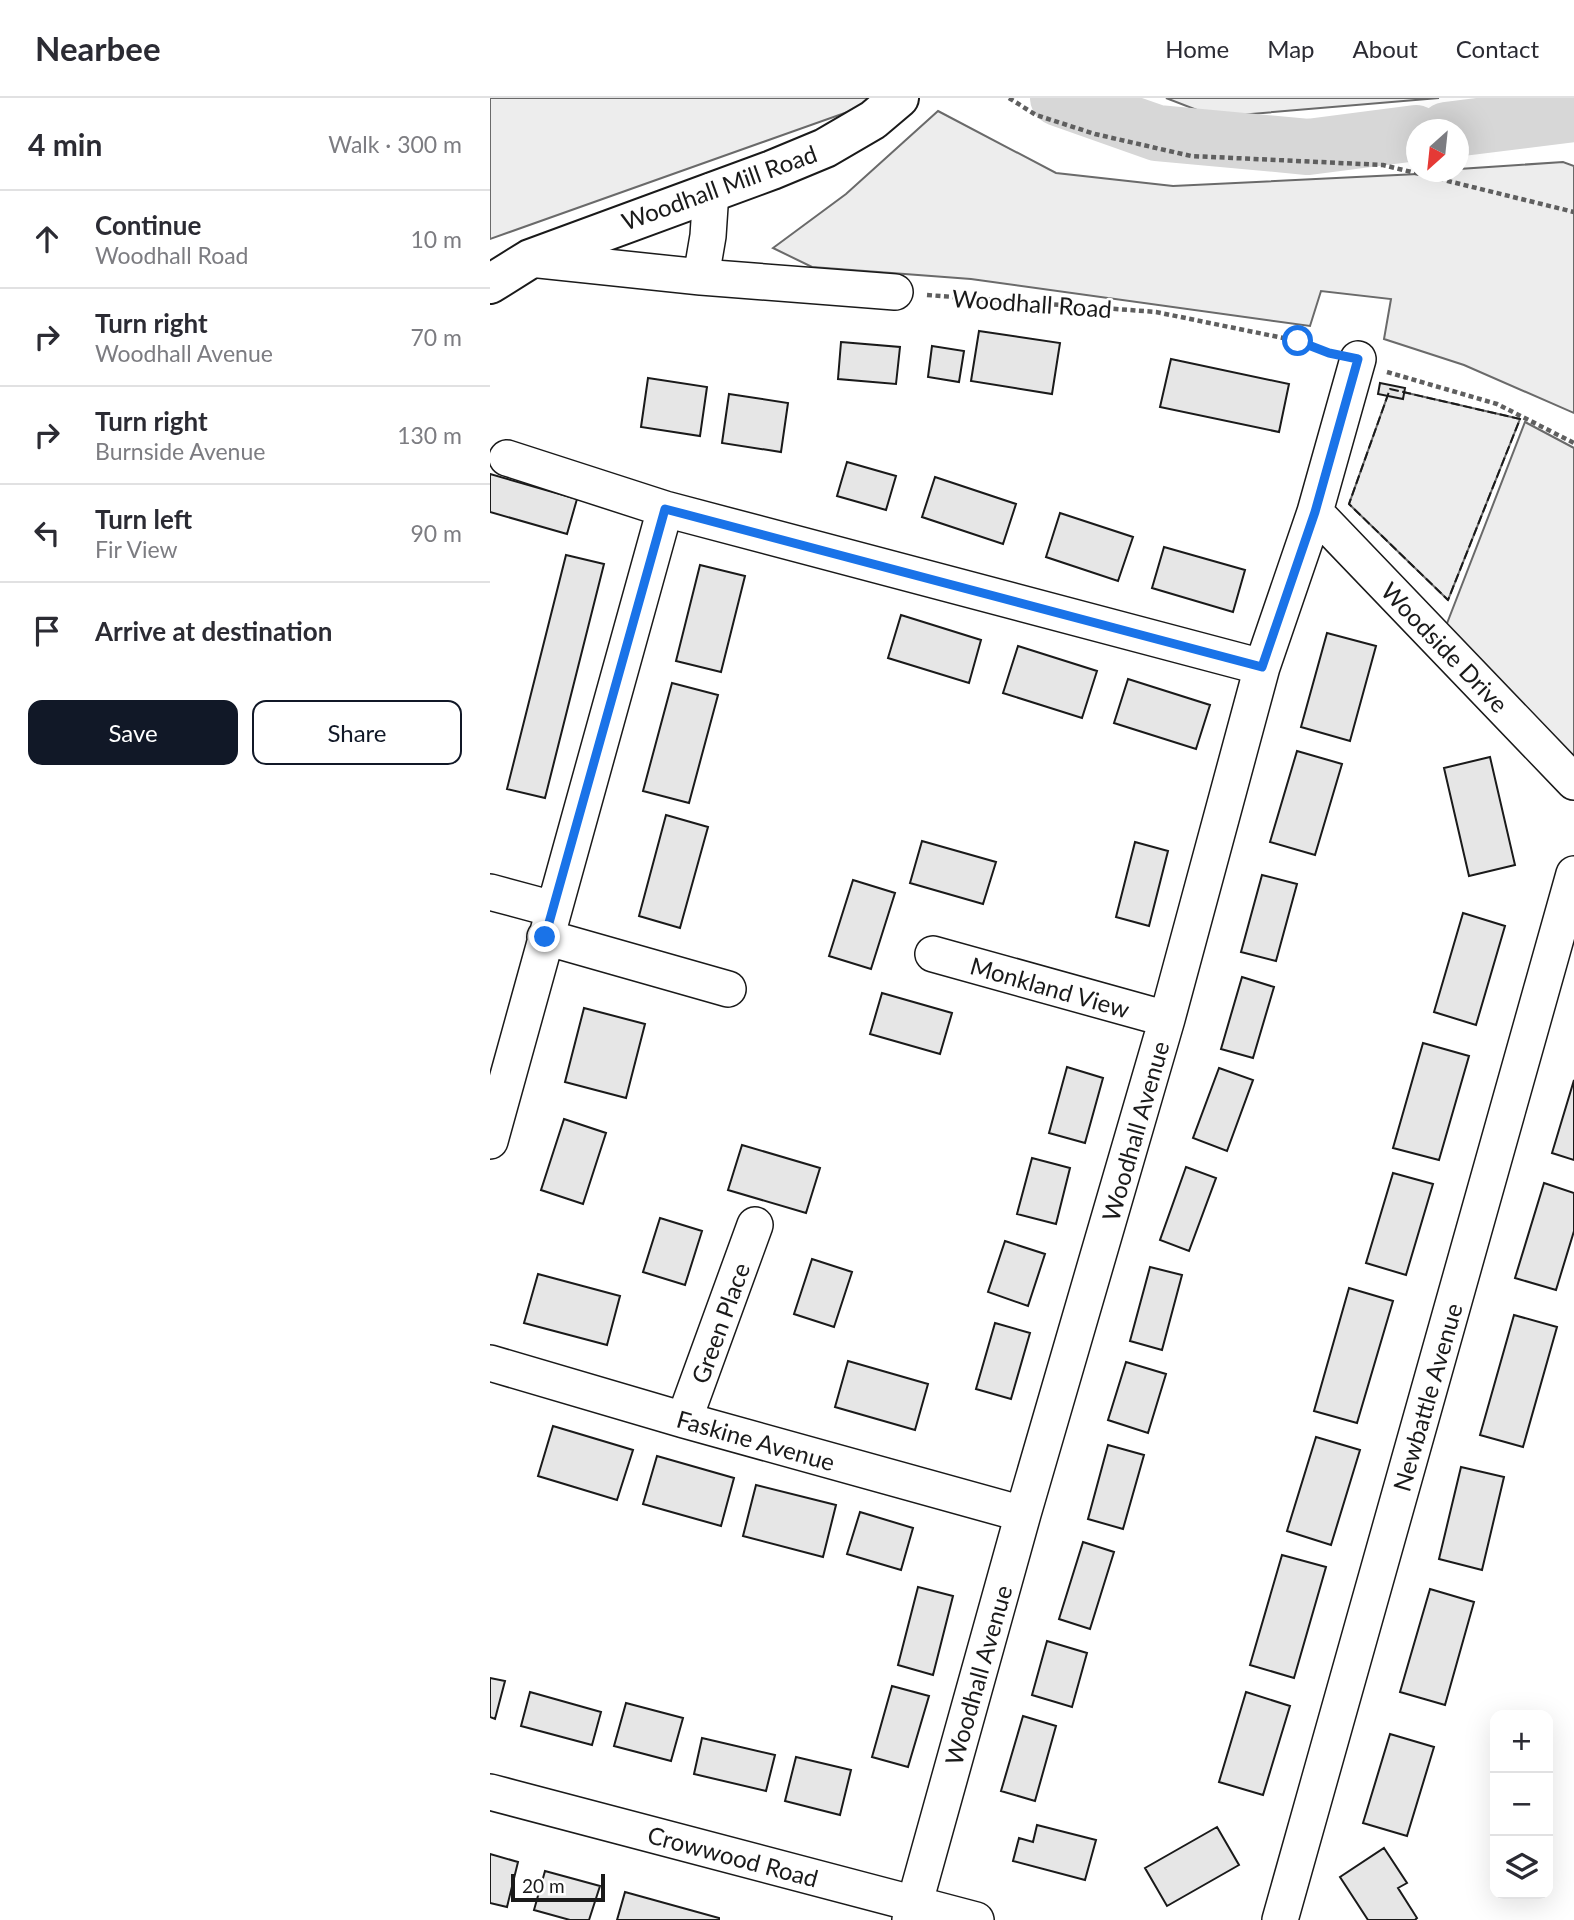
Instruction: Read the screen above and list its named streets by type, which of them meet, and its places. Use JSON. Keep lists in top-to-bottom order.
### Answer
{
  "streets": {
    "main road": ["Woodhall Mill Road"],
    "street": [
      "Woodside Drive",
      "Monkland View",
      "Woodhall Avenue",
      "Green Place",
      "Newbattle Avenue",
      "Faskine Avenue",
      "Crowwood Road"
    ],
    "path": ["Woodhall Road"]
  },
  "crossings": [
    ["Woodhall Road", "Woodhall Avenue"],
    ["Woodside Drive", "Woodhall Avenue"],
    ["Monkland View", "Woodhall Avenue"],
    ["Woodhall Avenue", "Faskine Avenue"],
    ["Woodhall Avenue", "Crowwood Road"],
    ["Green Place", "Faskine Avenue"]
  ],
  "scale_bar": "20 m",
  "north": "bottom left",
  "page": {
    "header": "Nearbee",
    "nav": [
      "Home",
      "Map",
      "About",
      "Contact"
    ],
    "heading": ["4 min", "Walk · 300 m"],
    "list": [
      ["Continue", "Woodhall Road", "10 m"],
      ["Turn right", "Woodhall Avenue", "70 m"],
      ["Turn right", "Burnside Avenue", "130 m"],
      ["Turn left", "Fir View", "90 m"],
      "Arrive at destination"
    ],
    "buttons": ["Save", "Share"],
    "map_buttons": ["+", "−"],
    "scale": "20 m"
  }
}
